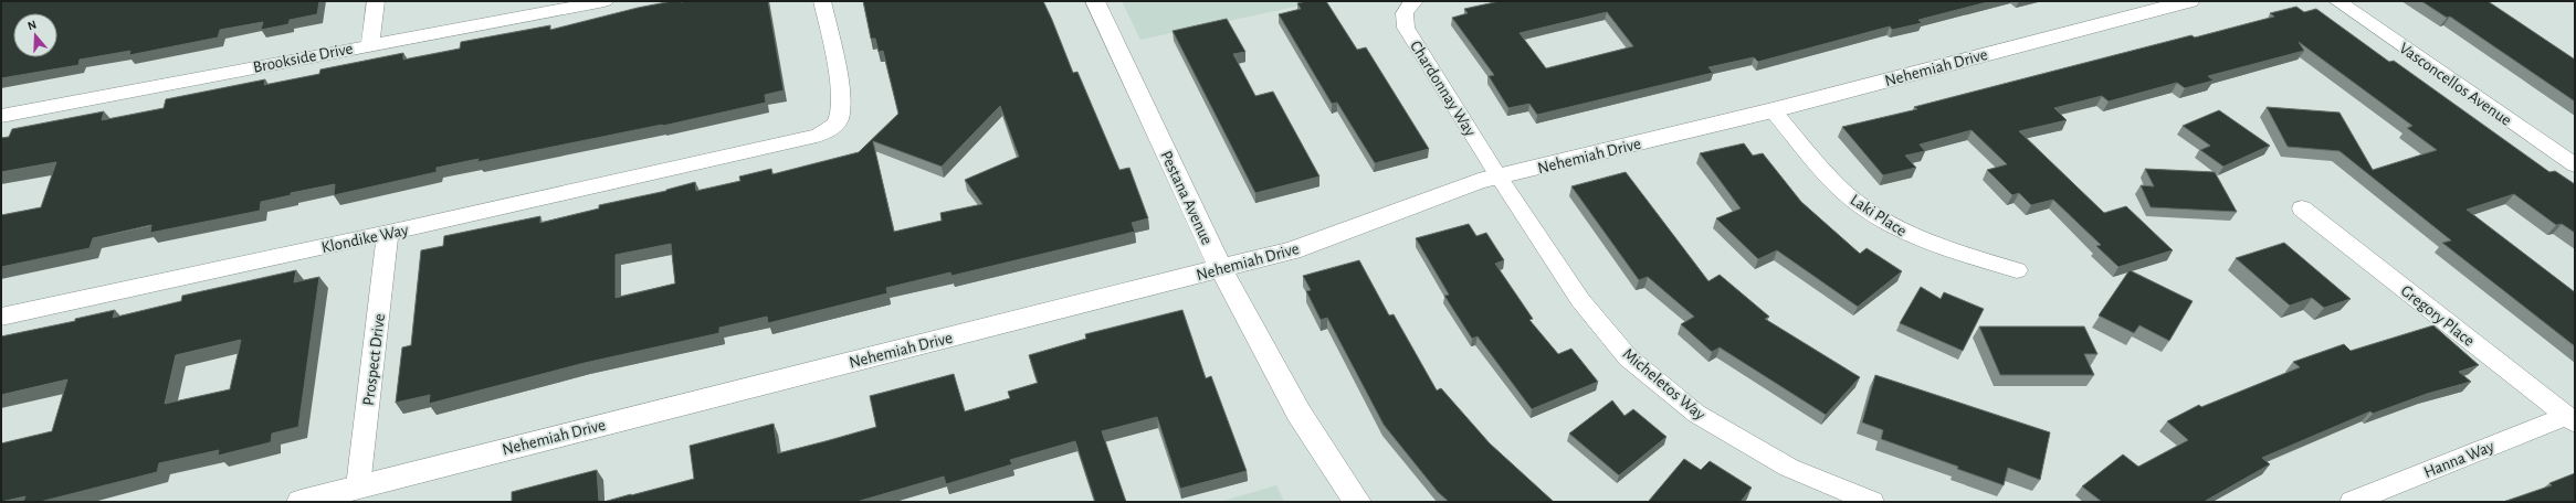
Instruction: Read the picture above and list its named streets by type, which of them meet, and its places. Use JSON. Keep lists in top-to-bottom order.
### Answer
{
  "streets": {
    "street": [
      "Brookside Drive",
      "Nehemiah Drive",
      "Vasconcellos Avenue",
      "Chardonnay Way",
      "Pestana Avenue",
      "Laki Place",
      "Klondike Way",
      "Gregory Place",
      "Prospect Drive",
      "Micheletos Way",
      "Hanna Way"
    ]
  },
  "crossings": [
    ["Nehemiah Drive", "Chardonnay Way"],
    ["Nehemiah Drive", "Pestana Avenue"],
    ["Nehemiah Drive", "Laki Place"],
    ["Nehemiah Drive", "Prospect Drive"],
    ["Nehemiah Drive", "Micheletos Way"],
    ["Chardonnay Way", "Micheletos Way"],
    ["Klondike Way", "Prospect Drive"],
    ["Gregory Place", "Hanna Way"]
  ],
  "north": "top"
}
